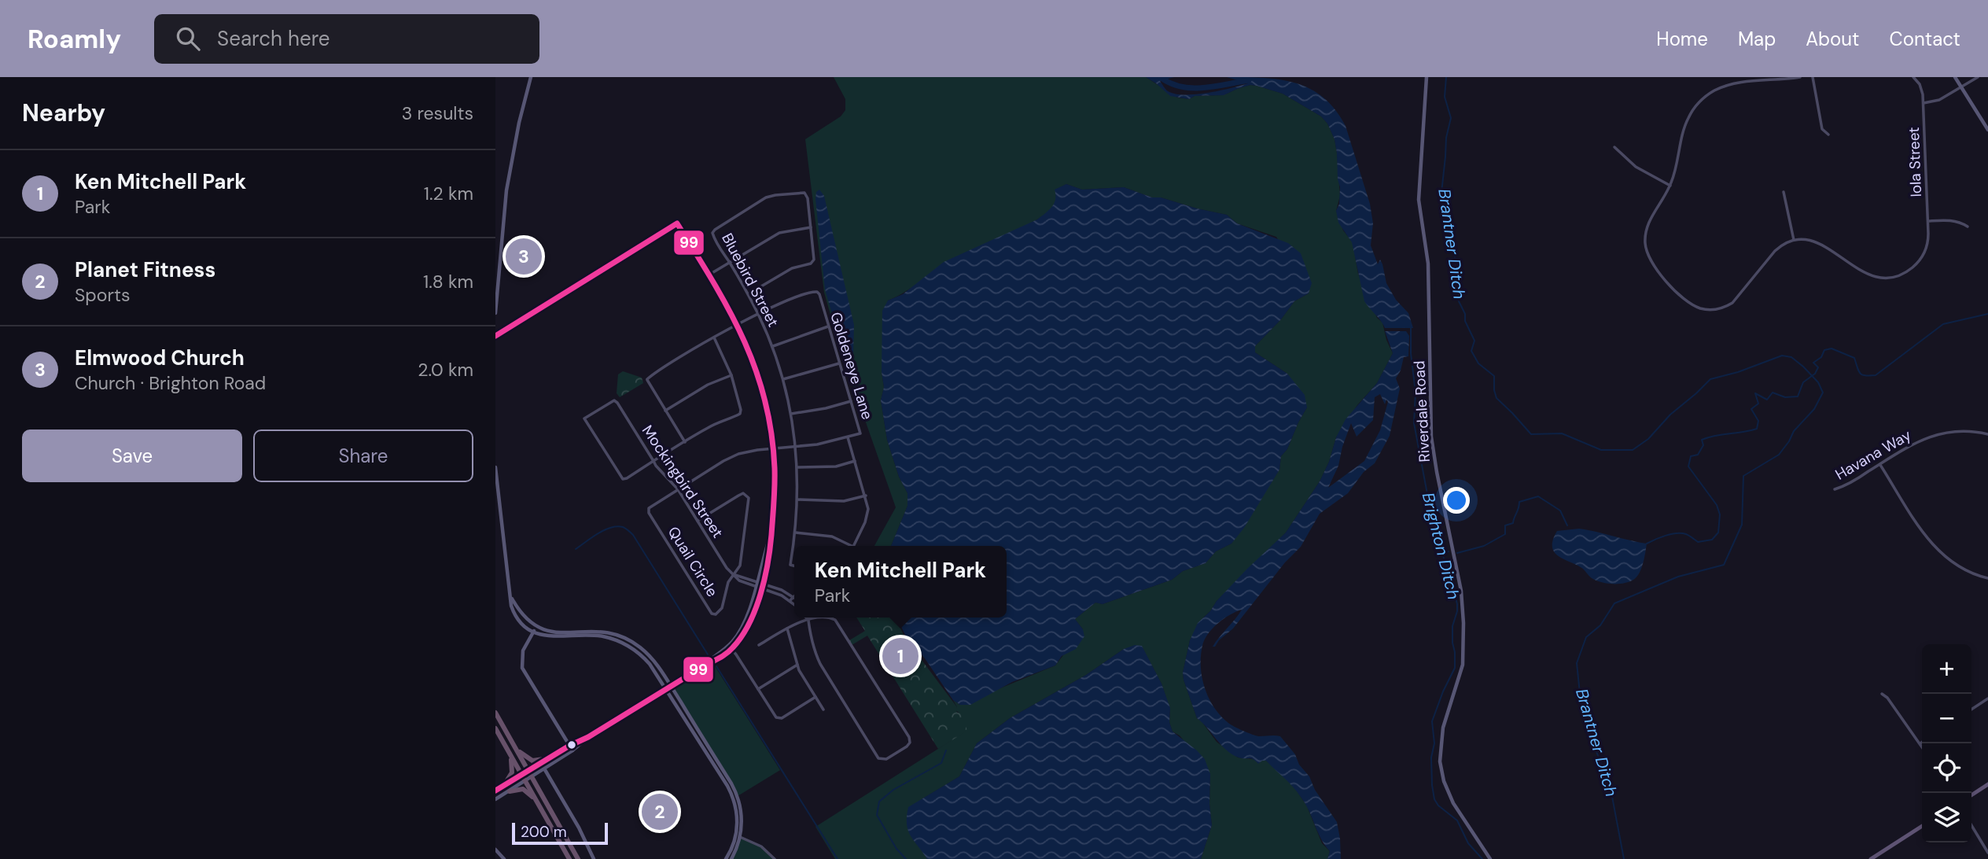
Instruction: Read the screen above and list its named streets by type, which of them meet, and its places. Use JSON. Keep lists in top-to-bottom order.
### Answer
{
  "streets": {
    "street": [
      "Iola Street",
      "Bluebird Street",
      "Goldeneye Lane",
      "Riverdale Road",
      "Havana Way",
      "Mockingbird Street",
      "Quail Circle"
    ]
  },
  "crossings": [
    ["Bluebird Street", "Goldeneye Lane"],
    ["Mockingbird Street", "Quail Circle"]
  ],
  "water": ["Brantner Ditch", "Brighton Ditch"],
  "lines": ["transit line 99"],
  "scale_bar": "200 m",
  "page": {
    "header": "Roamly",
    "search": "Search here",
    "nav": [
      "Home",
      "Map",
      "About",
      "Contact"
    ],
    "heading": ["Nearby", "3 results"],
    "list": [
      {
        "mark": "1",
        "name": "Ken Mitchell Park",
        "note": "Park",
        "value": "1.2 km"
      },
      {
        "mark": "2",
        "name": "Planet Fitness",
        "note": "Sports",
        "value": "1.8 km"
      },
      {
        "mark": "3",
        "name": "Elmwood Church",
        "note": "Church · Brighton Road",
        "value": "2.0 km"
      }
    ],
    "pins": ["3", "1", "2"],
    "buttons": ["Save", "Share"],
    "popup": ["Ken Mitchell Park", "Park"],
    "map_buttons": ["+", "−"],
    "scale": "200 m"
  }
}
